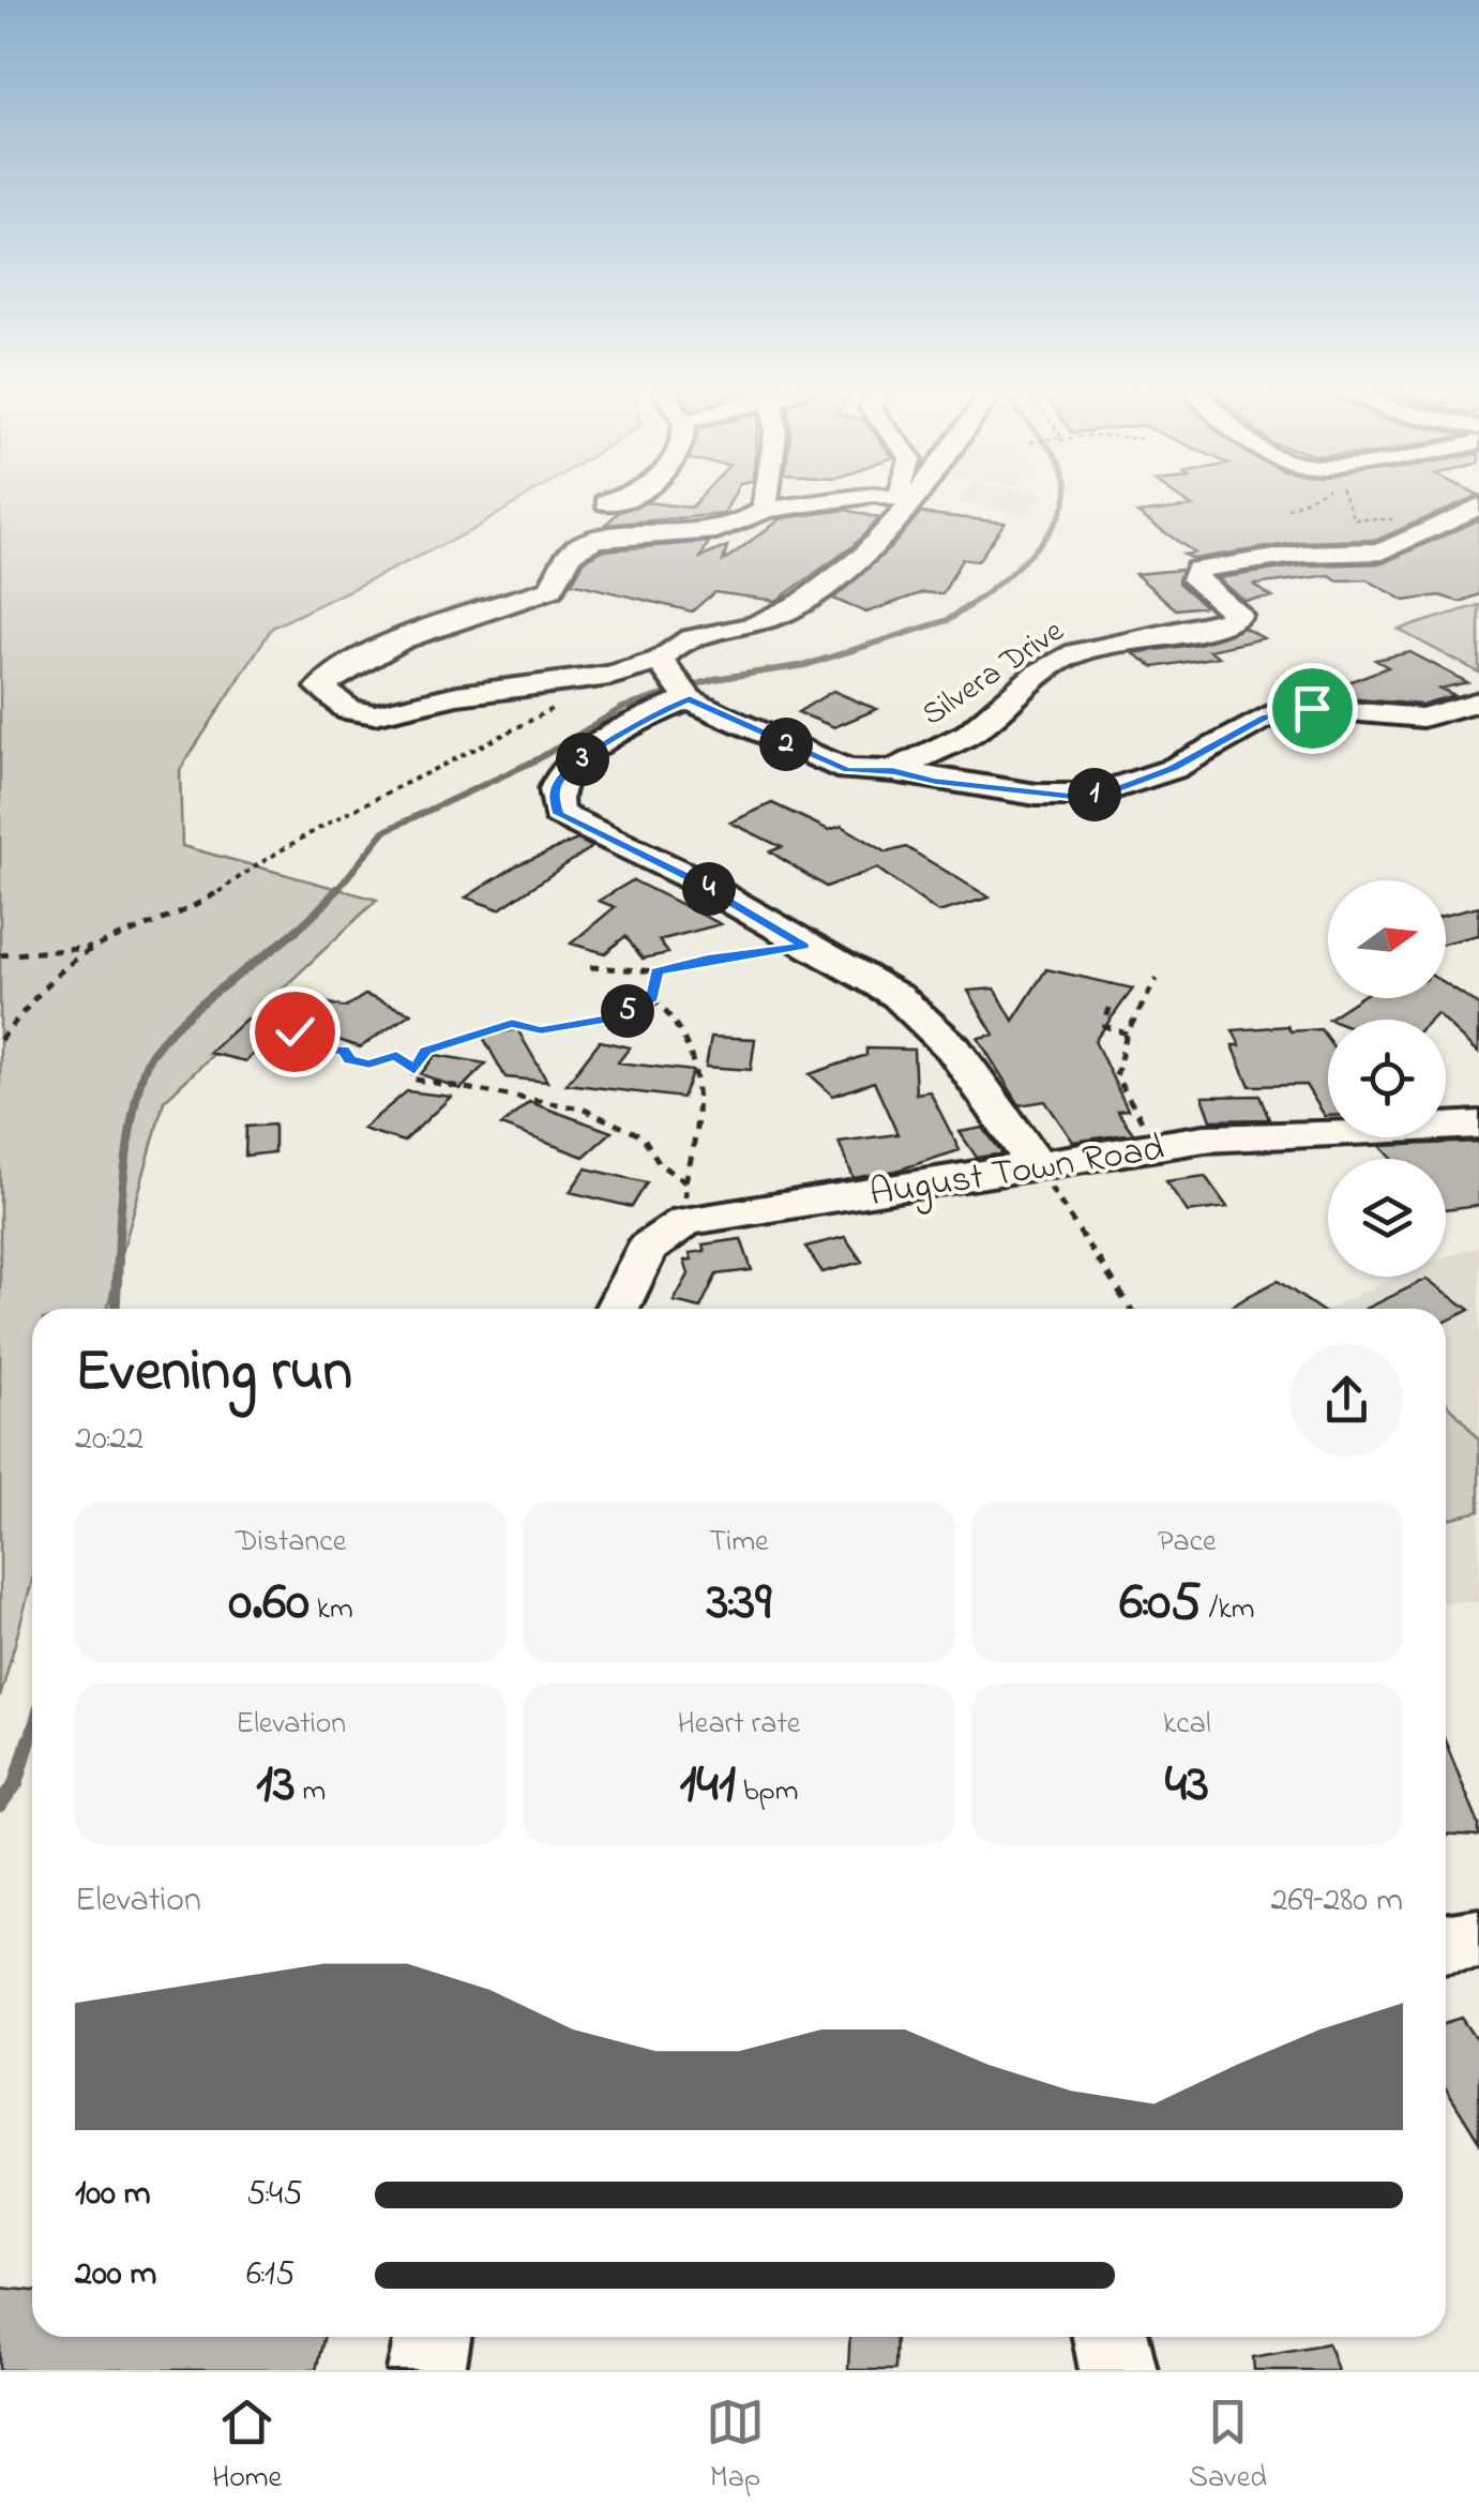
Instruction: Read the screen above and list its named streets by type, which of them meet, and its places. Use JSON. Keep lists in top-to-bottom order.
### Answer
{
  "streets": {
    "street": ["Silvera Drive", "August Town Road"]
  },
  "north": "right",
  "page": {
    "pins": [
      "2",
      "3",
      "1",
      "4",
      "5"
    ],
    "heading": ["Evening run", "20:22"],
    "stats": [
      ["Distance", "0.60 km"],
      ["Time", "3:39"],
      ["Pace", "6:05 /km"],
      ["Elevation", "13 m"],
      ["Heart rate", "141 bpm"],
      ["kcal", "43"]
    ],
    "chart": ["Elevation", "269–280 m"],
    "list": [
      {
        "name": "100 m",
        "note": "5:45"
      },
      {
        "name": "200 m",
        "note": "6:15"
      }
    ],
    "tabs": ["Home", "Map", "Saved"]
  }
}
